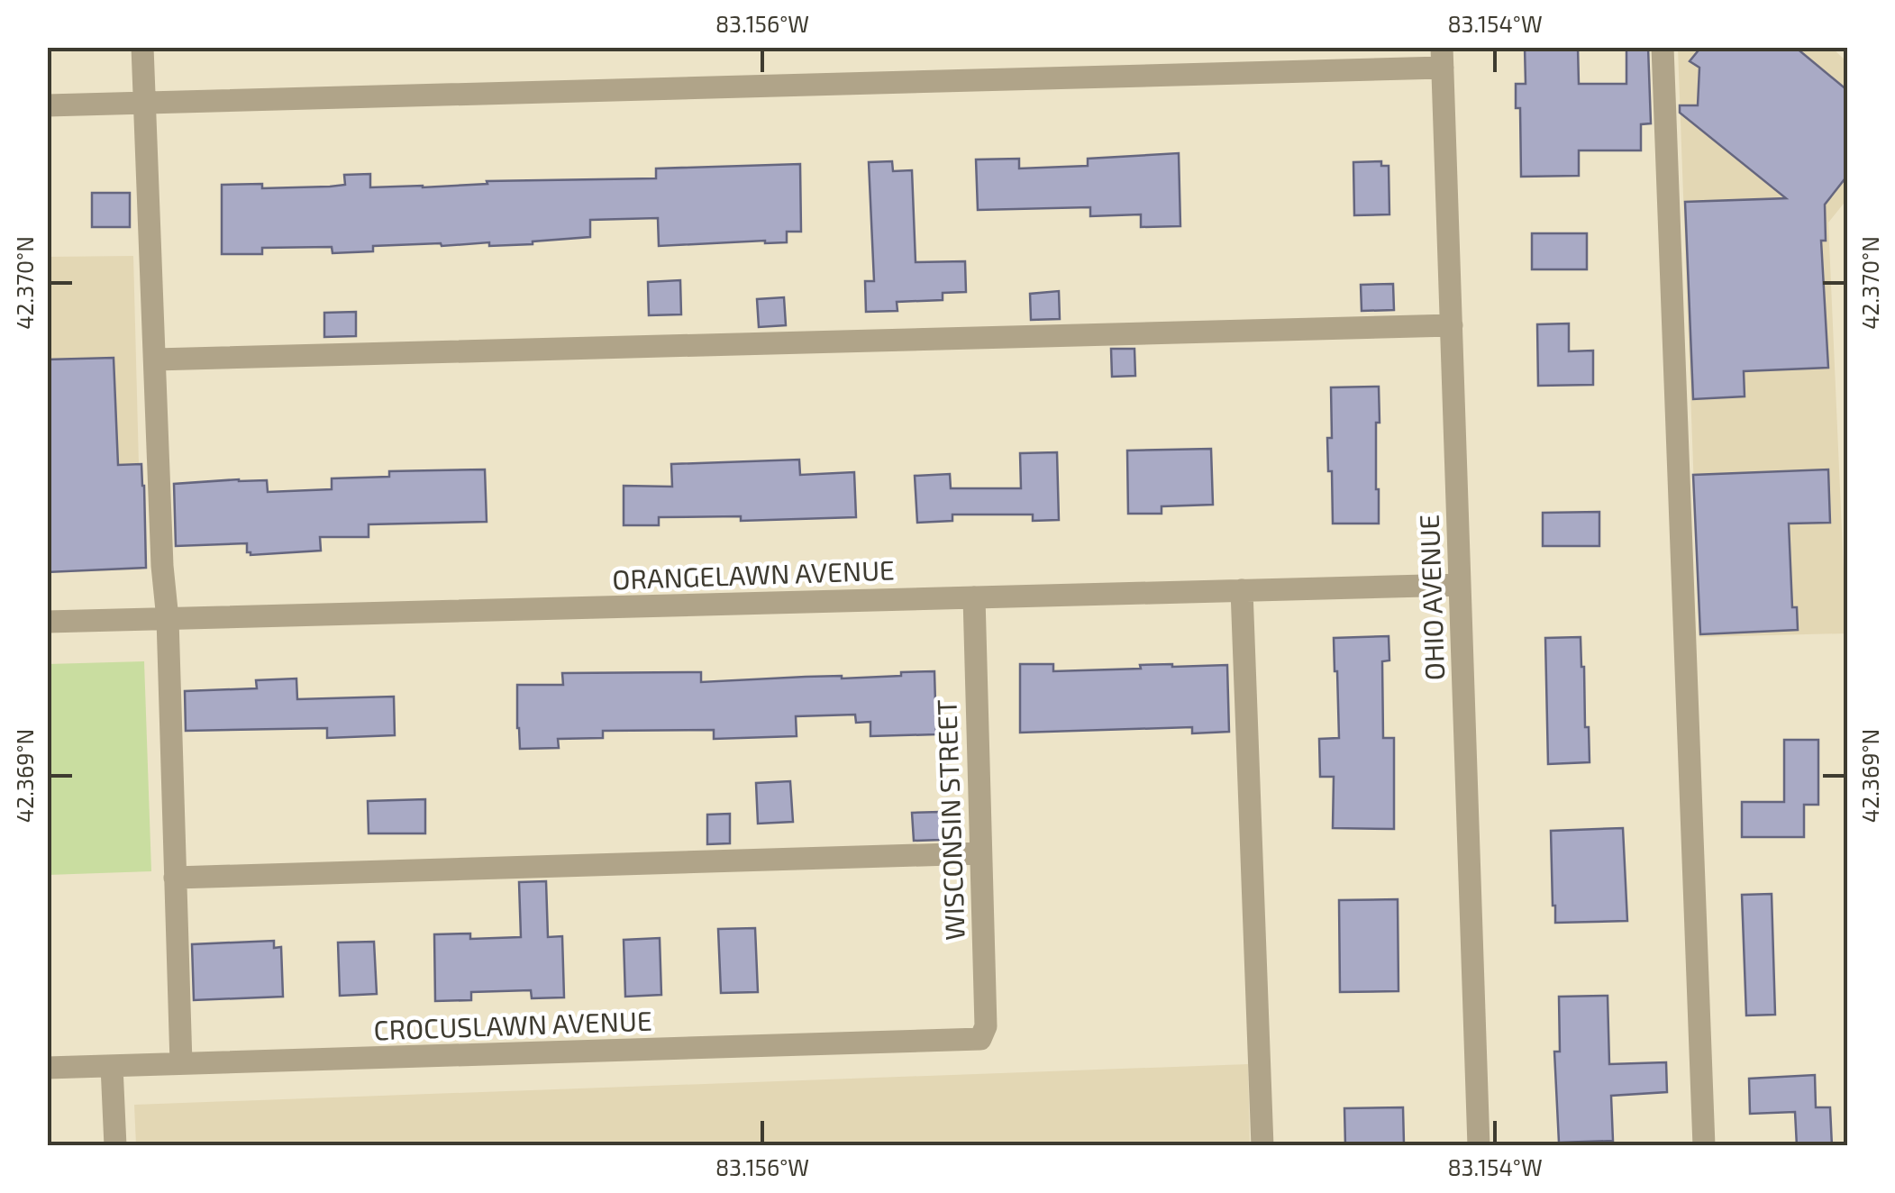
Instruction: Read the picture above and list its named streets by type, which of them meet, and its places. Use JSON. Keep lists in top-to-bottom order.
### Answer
{
  "streets": {
    "street": [
      "ORANGELAWN AVENUE",
      "OHIO AVENUE",
      "WISCONSIN STREET",
      "CROCUSLAWN AVENUE"
    ]
  },
  "crossings": [
    ["ORANGELAWN AVENUE", "OHIO AVENUE"],
    ["ORANGELAWN AVENUE", "WISCONSIN STREET"],
    ["WISCONSIN STREET", "CROCUSLAWN AVENUE"]
  ],
  "coordinates": [
    "83.156°W",
    "83.154°W",
    "42.370°N",
    "42.369°N"
  ]
}
